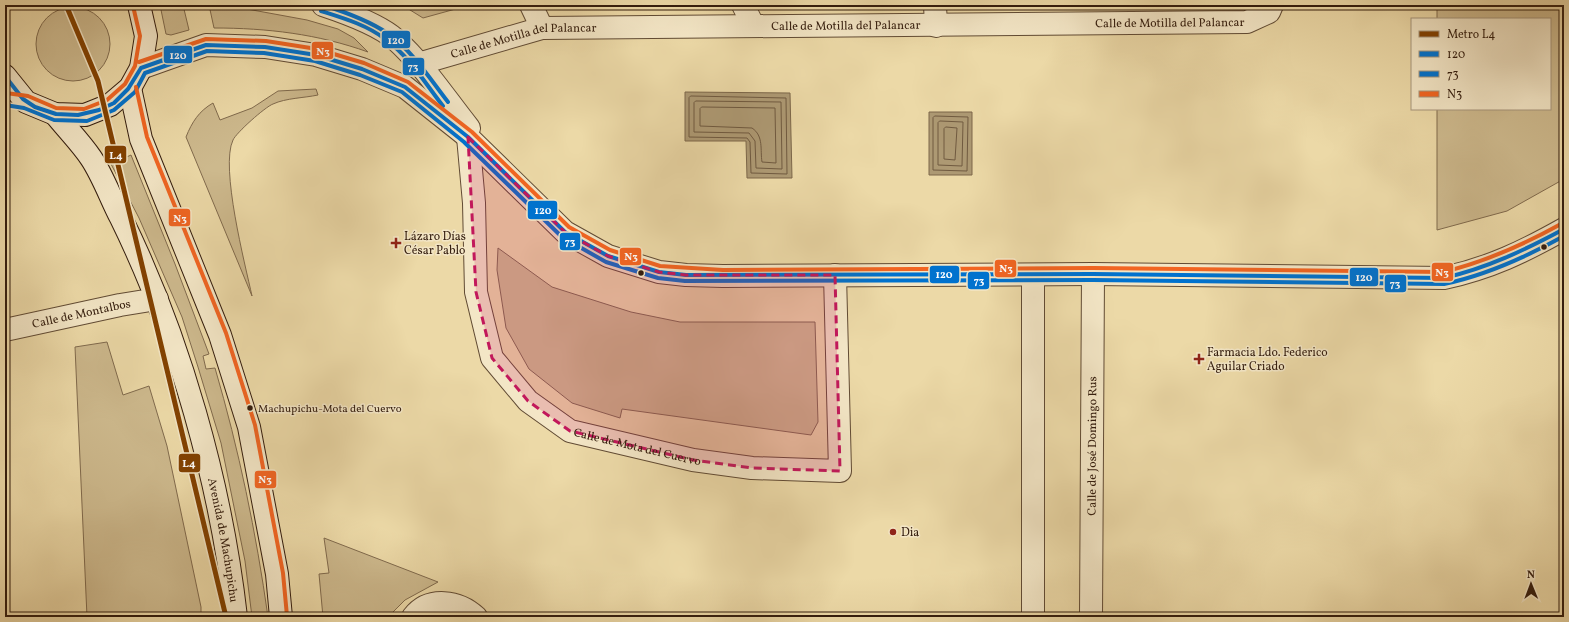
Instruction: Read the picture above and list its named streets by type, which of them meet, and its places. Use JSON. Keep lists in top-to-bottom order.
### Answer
{
  "streets": {
    "street": [
      "Calle de Motilla del Palancar",
      "Calle de Montalbos",
      "Calle de Mota del Cuervo",
      "Calle de José Domingo Rus",
      "Avenida de Machupichu"
    ]
  },
  "crossings": [
    ["Calle de Montalbos", "Avenida de Machupichu"]
  ],
  "places": {
    "health": ["Lázaro Días César Pablo", "Farmacia Ldo. Federico Aguilar Criado"],
    "other": ["Machupichu-Mota del Cuervo", "Dia"]
  },
  "lines": [
    "metro line L4",
    "transit line 120",
    "transit line N3",
    "transit line 73"
  ],
  "legend": [
    "Metro L4",
    "120",
    "73",
    "N3"
  ],
  "north": "top"
}
